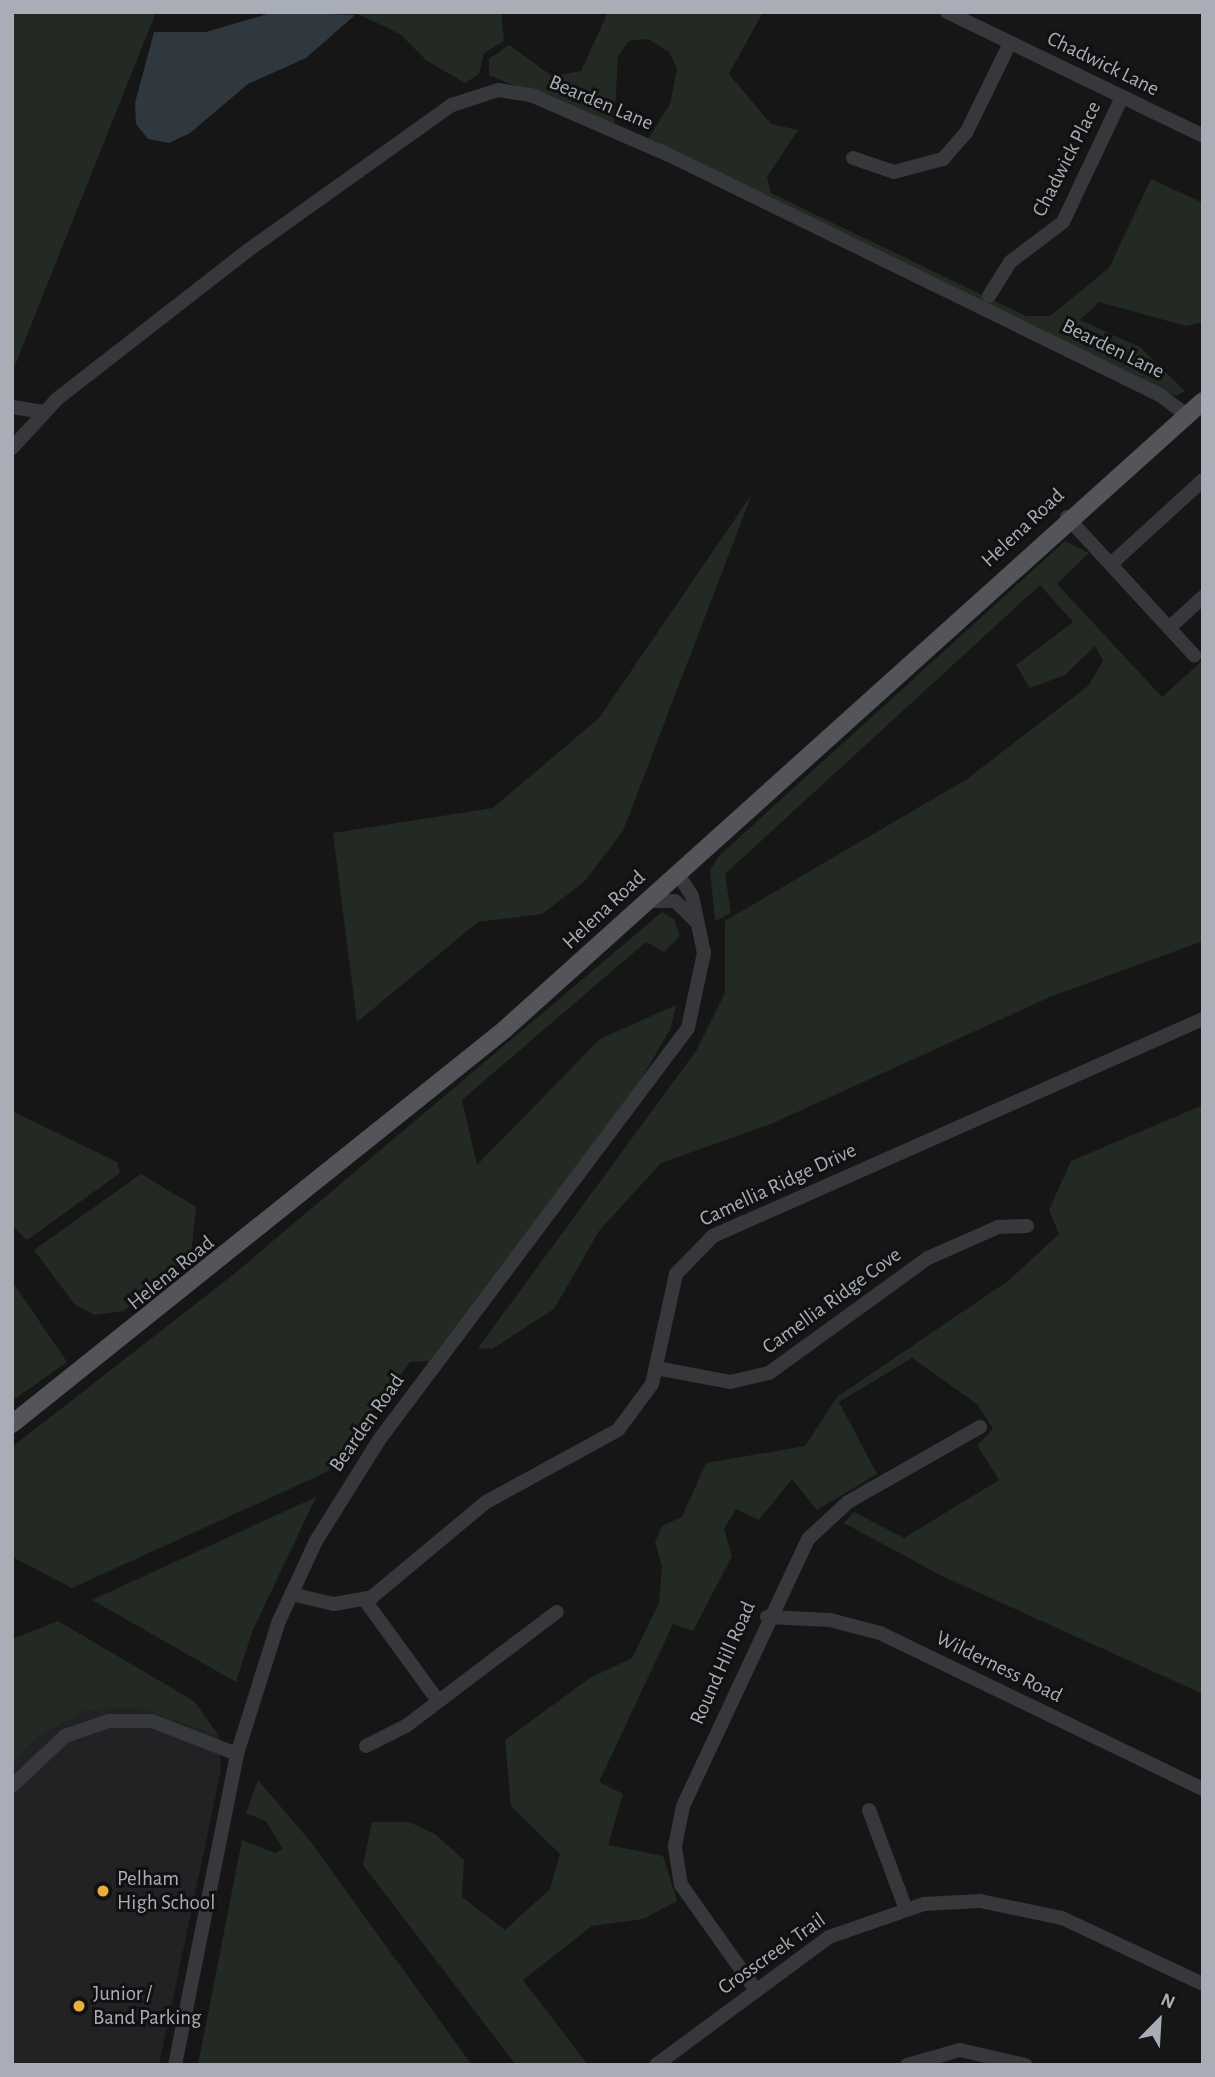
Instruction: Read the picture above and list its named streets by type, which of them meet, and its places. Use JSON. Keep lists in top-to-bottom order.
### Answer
{
  "streets": {
    "main road": ["Helena Road"],
    "street": [
      "Chadwick Lane",
      "Bearden Lane",
      "Chadwick Place",
      "Camellia Ridge Drive",
      "Camellia Ridge Cove",
      "Bearden Road",
      "Round Hill Road",
      "Wilderness Road",
      "Crosscreek Trail"
    ]
  },
  "crossings": [
    ["Chadwick Lane", "Chadwick Place"],
    ["Bearden Lane", "Helena Road"],
    ["Helena Road", "Bearden Road"],
    ["Camellia Ridge Drive", "Camellia Ridge Cove"],
    ["Round Hill Road", "Wilderness Road"],
    ["Round Hill Road", "Crosscreek Trail"]
  ],
  "places": ["Pelham High School", "Junior / Band Parking"],
  "north": "top right"
}
